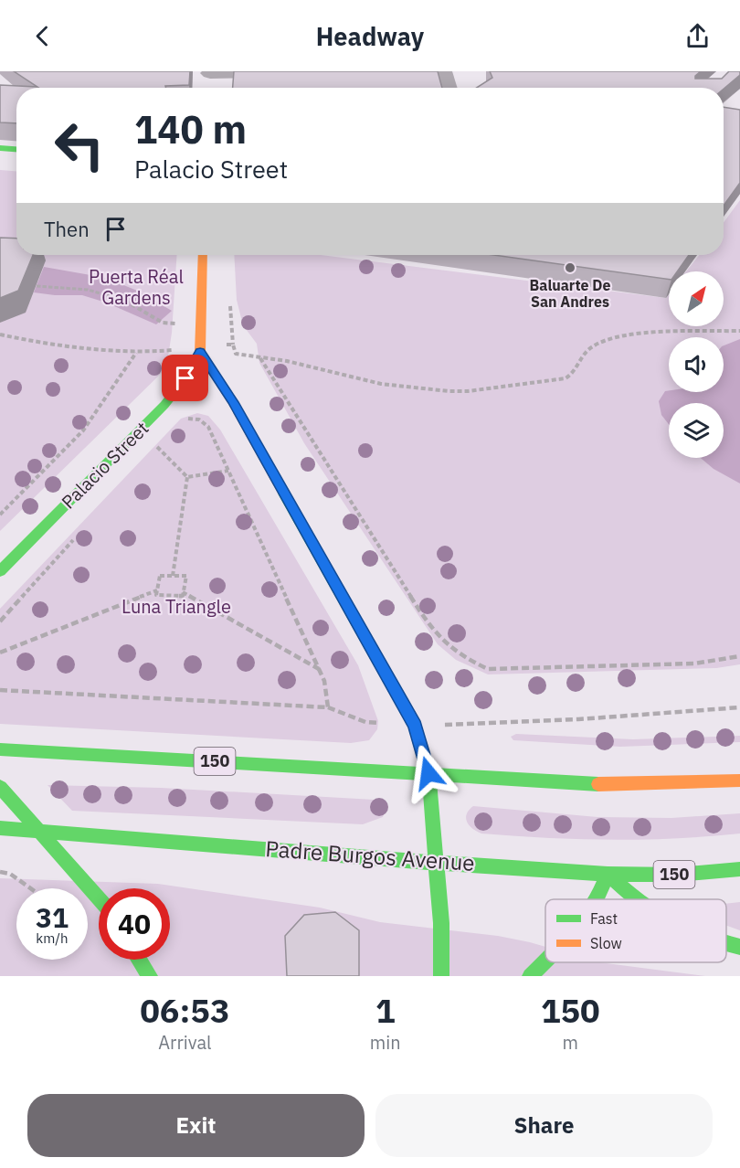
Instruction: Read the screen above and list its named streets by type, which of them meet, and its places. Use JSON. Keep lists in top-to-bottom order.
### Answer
{
  "streets": {
    "street": ["Palacio Street", "150", "Padre Burgos Avenue"]
  },
  "parks": ["Puerta Réal Gardens", "Luna Triangle"],
  "places": ["Baluarte De San Andres"],
  "legend": ["Fast", "Slow"],
  "north": "top right",
  "page": {
    "header": "Headway",
    "turn": ["140 m", "Palacio Street"],
    "then": "Then",
    "speed": "31 km/h",
    "limit": "40",
    "eta": [
      "06:53",
      "Arrival",
      "1",
      "min",
      "150",
      "m"
    ],
    "buttons": ["Exit", "Share"]
  }
}
